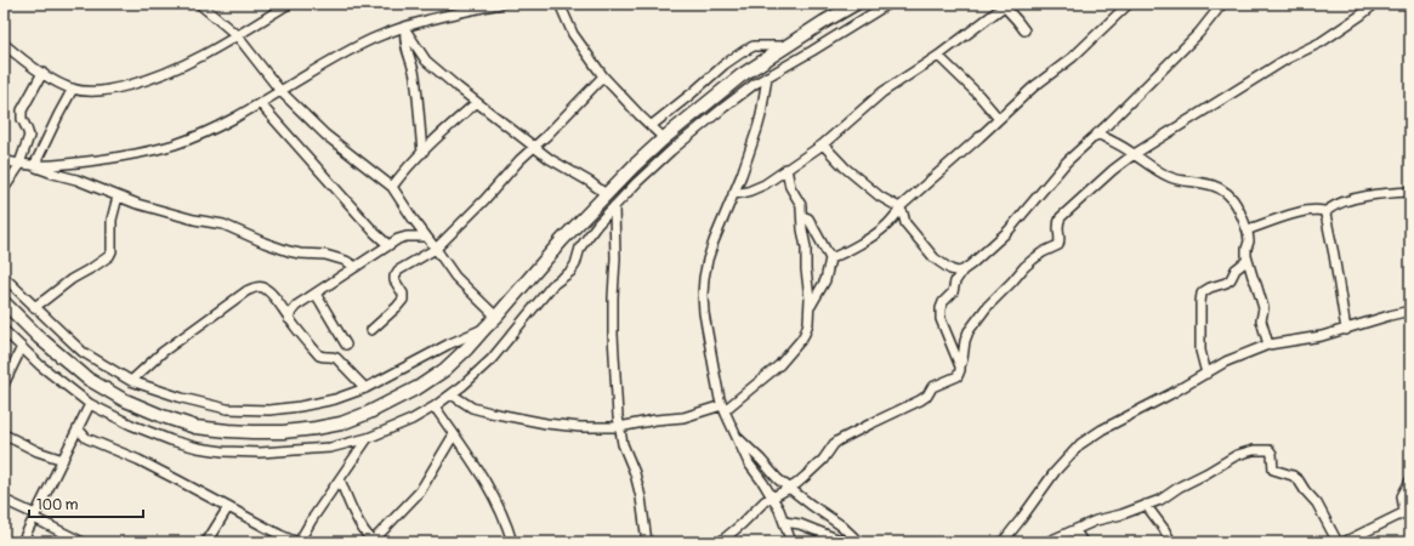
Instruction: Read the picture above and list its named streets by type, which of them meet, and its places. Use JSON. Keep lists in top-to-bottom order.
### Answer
{
  "scale_bar": "100 m"
}
